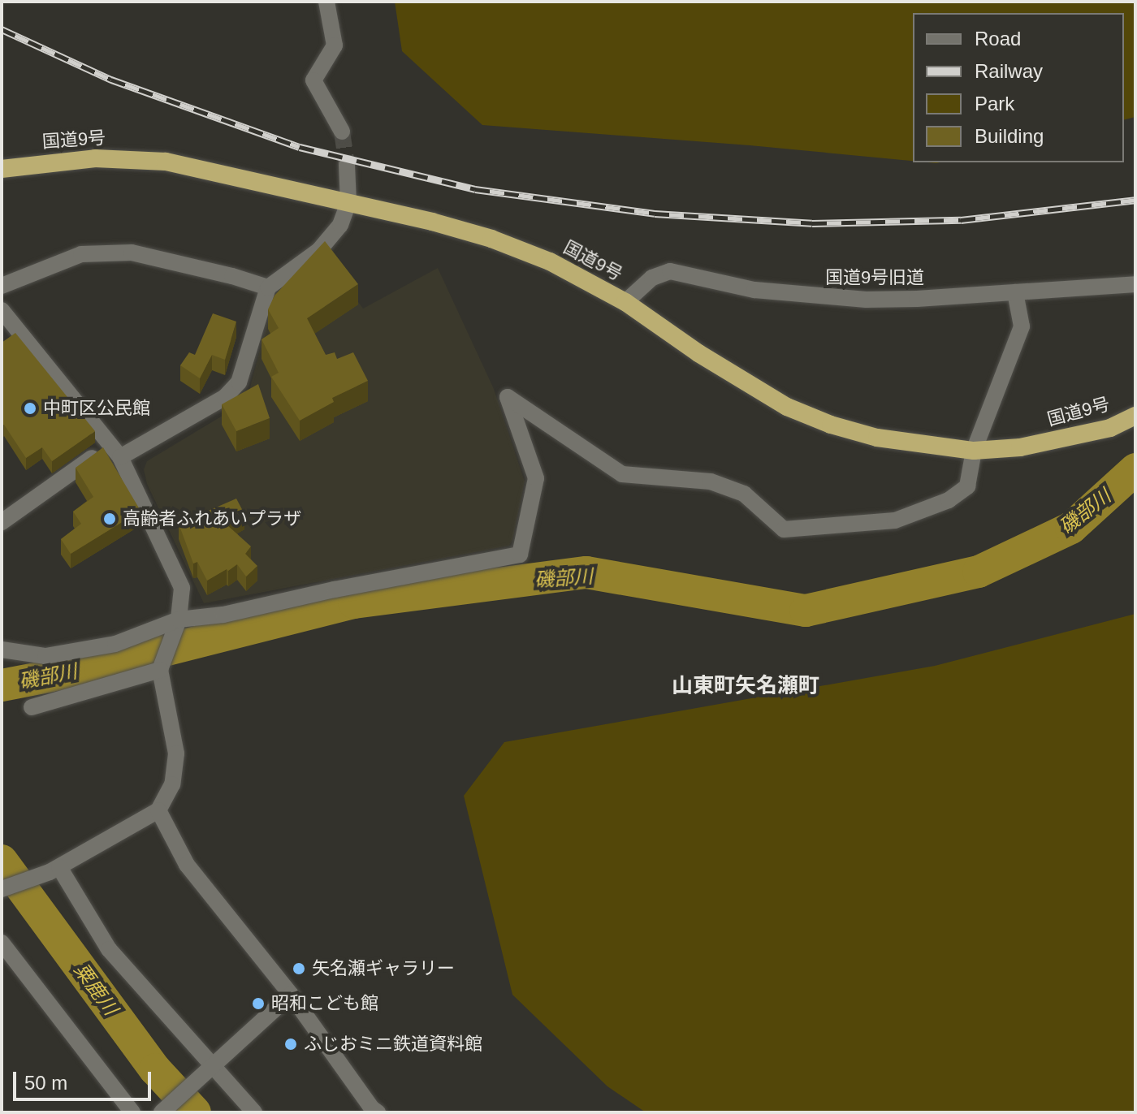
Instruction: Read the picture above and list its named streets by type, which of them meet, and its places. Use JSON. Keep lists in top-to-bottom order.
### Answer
{
  "streets": {
    "highway": ["国道9号"],
    "street": ["国道9号旧道"]
  },
  "crossings": [
    ["国道9号", "国道9号旧道"]
  ],
  "districts": ["山東町矢名瀬町"],
  "water": ["磯部川", "粟鹿川"],
  "places": [
    "中町区公民館",
    "高齢者ふれあいプラザ",
    "矢名瀬ギャラリー",
    "昭和こども館",
    "ふじおミニ鉄道資料館"
  ],
  "legend": [
    "Road",
    "Railway",
    "Park",
    "Building"
  ],
  "scale_bar": "50 m"
}
